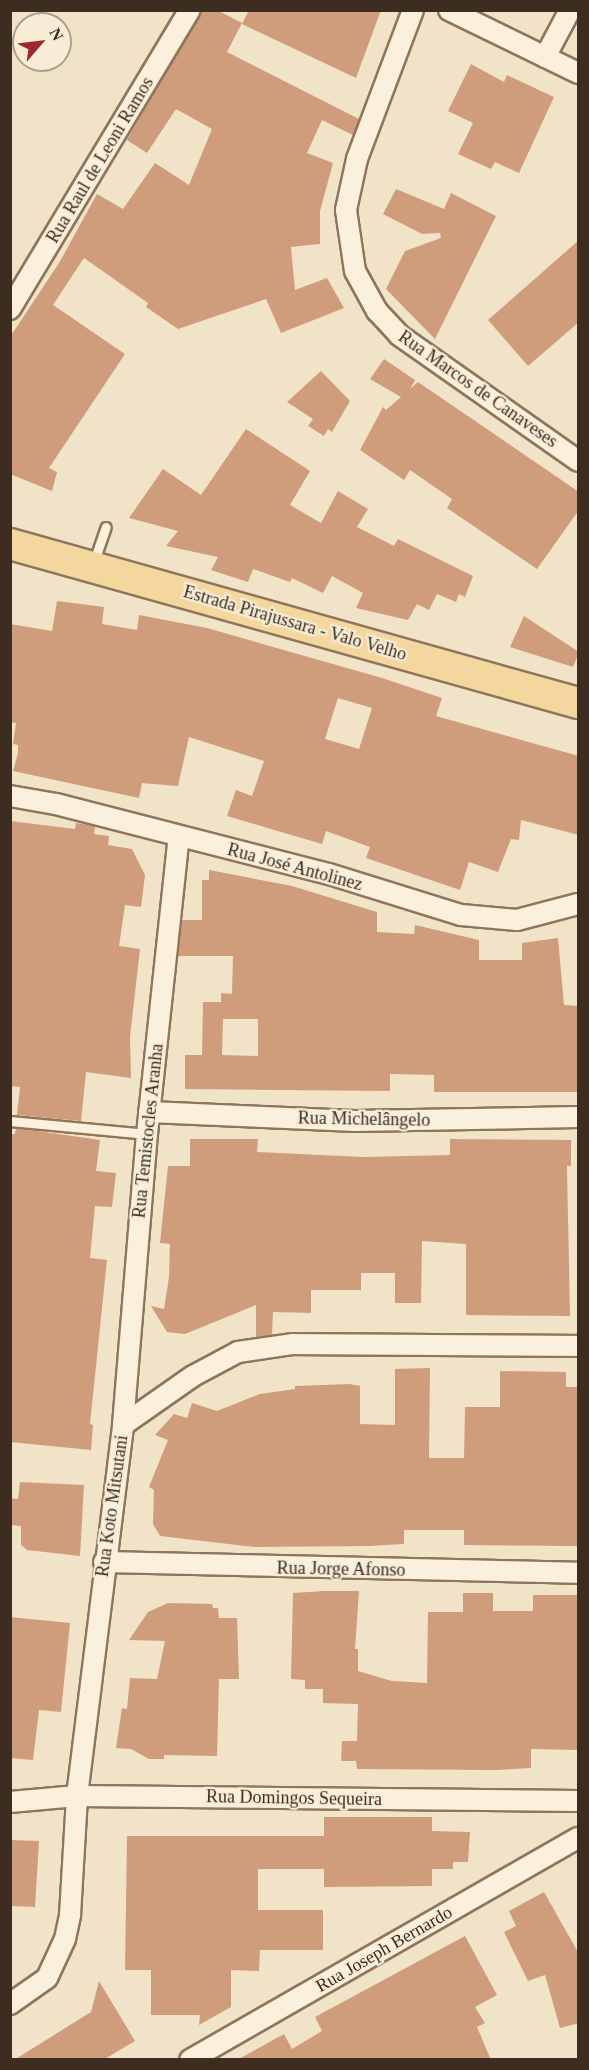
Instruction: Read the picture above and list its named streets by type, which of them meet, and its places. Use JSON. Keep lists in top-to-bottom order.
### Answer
{
  "streets": {
    "main road": ["Estrada Pirajussara - Valo Velho"],
    "street": [
      "Rua Raul de Leoni Ramos",
      "Rua Marcos de Canaveses",
      "Rua José Antolinez",
      "Rua Michelângelo",
      "Rua Temistocles Aranha",
      "Rua Koto Mitsutani",
      "Rua Jorge Afonso",
      "Rua Domingos Sequeira",
      "Rua Joseph Bernardo"
    ]
  },
  "crossings": [
    ["Rua José Antolinez", "Rua Temistocles Aranha"],
    ["Rua Michelângelo", "Rua Temistocles Aranha"],
    ["Rua Temistocles Aranha", "Rua Koto Mitsutani"],
    ["Rua Koto Mitsutani", "Rua Jorge Afonso"],
    ["Rua Koto Mitsutani", "Rua Domingos Sequeira"]
  ],
  "north": "top right"
}
